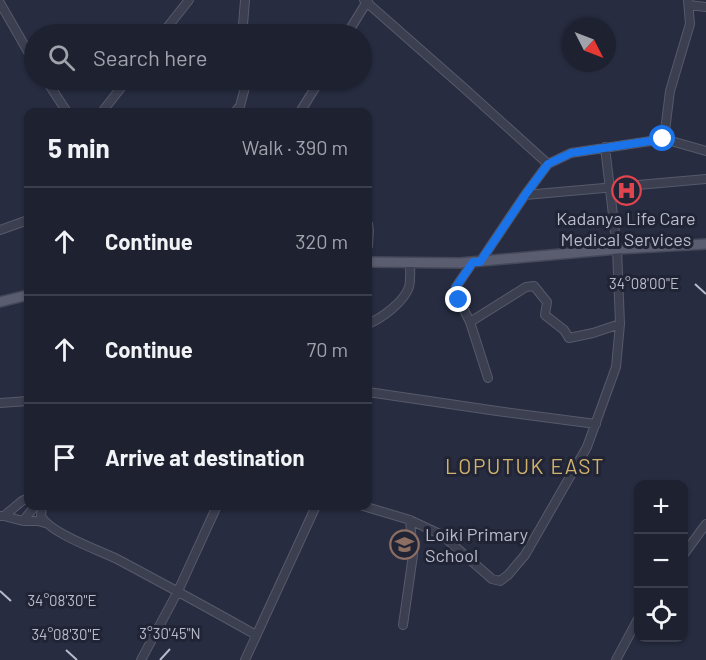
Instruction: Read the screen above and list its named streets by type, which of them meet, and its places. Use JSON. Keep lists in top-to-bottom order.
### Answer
{
  "districts": ["LOPUTUK EAST"],
  "places": {
    "hospital": ["Kadanya Life Care Medical Services"],
    "school or university": ["Loiki Primary School"]
  },
  "north": "bottom right",
  "page": {
    "search": "Search here",
    "heading": ["5 min", "Walk · 390 m"],
    "list": [
      ["Continue", "320 m"],
      ["Continue", "70 m"],
      "Arrive at destination"
    ],
    "map_buttons": ["+", "−"]
  },
  "coordinates": ["34°08'00\"E", "34°08'30\"E", "3°30'45\"N"]
}
